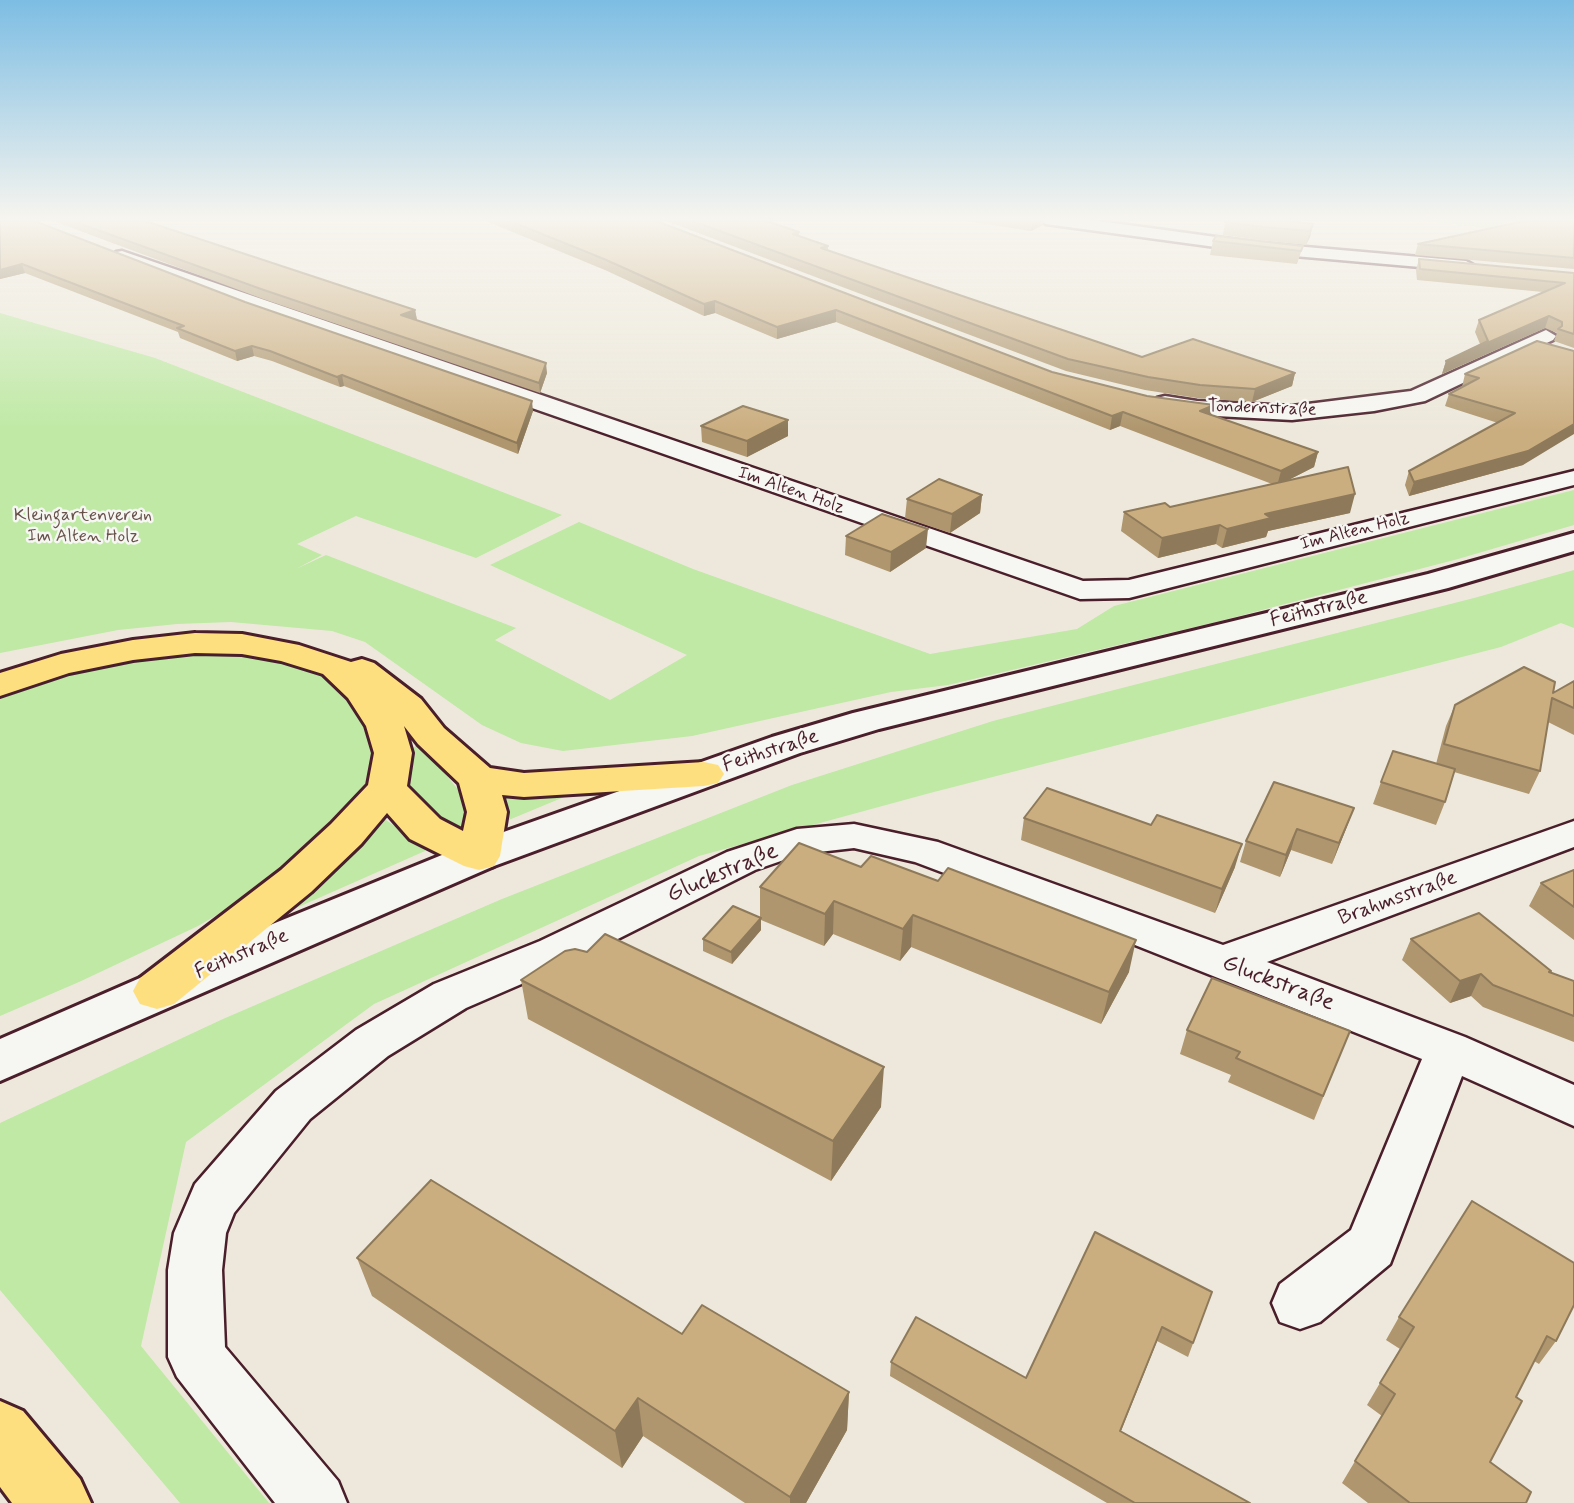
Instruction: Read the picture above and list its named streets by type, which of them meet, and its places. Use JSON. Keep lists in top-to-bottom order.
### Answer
{
  "streets": {
    "main road": ["Feithstraße"],
    "street": [
      "Tondernstraße",
      "Im Alten Holz",
      "Gluckstraße",
      "Brahmsstraße"
    ]
  },
  "crossings": [
    ["Gluckstraße", "Brahmsstraße"]
  ],
  "parks": ["Kleingartenverein Im Alten Holz"]
}
